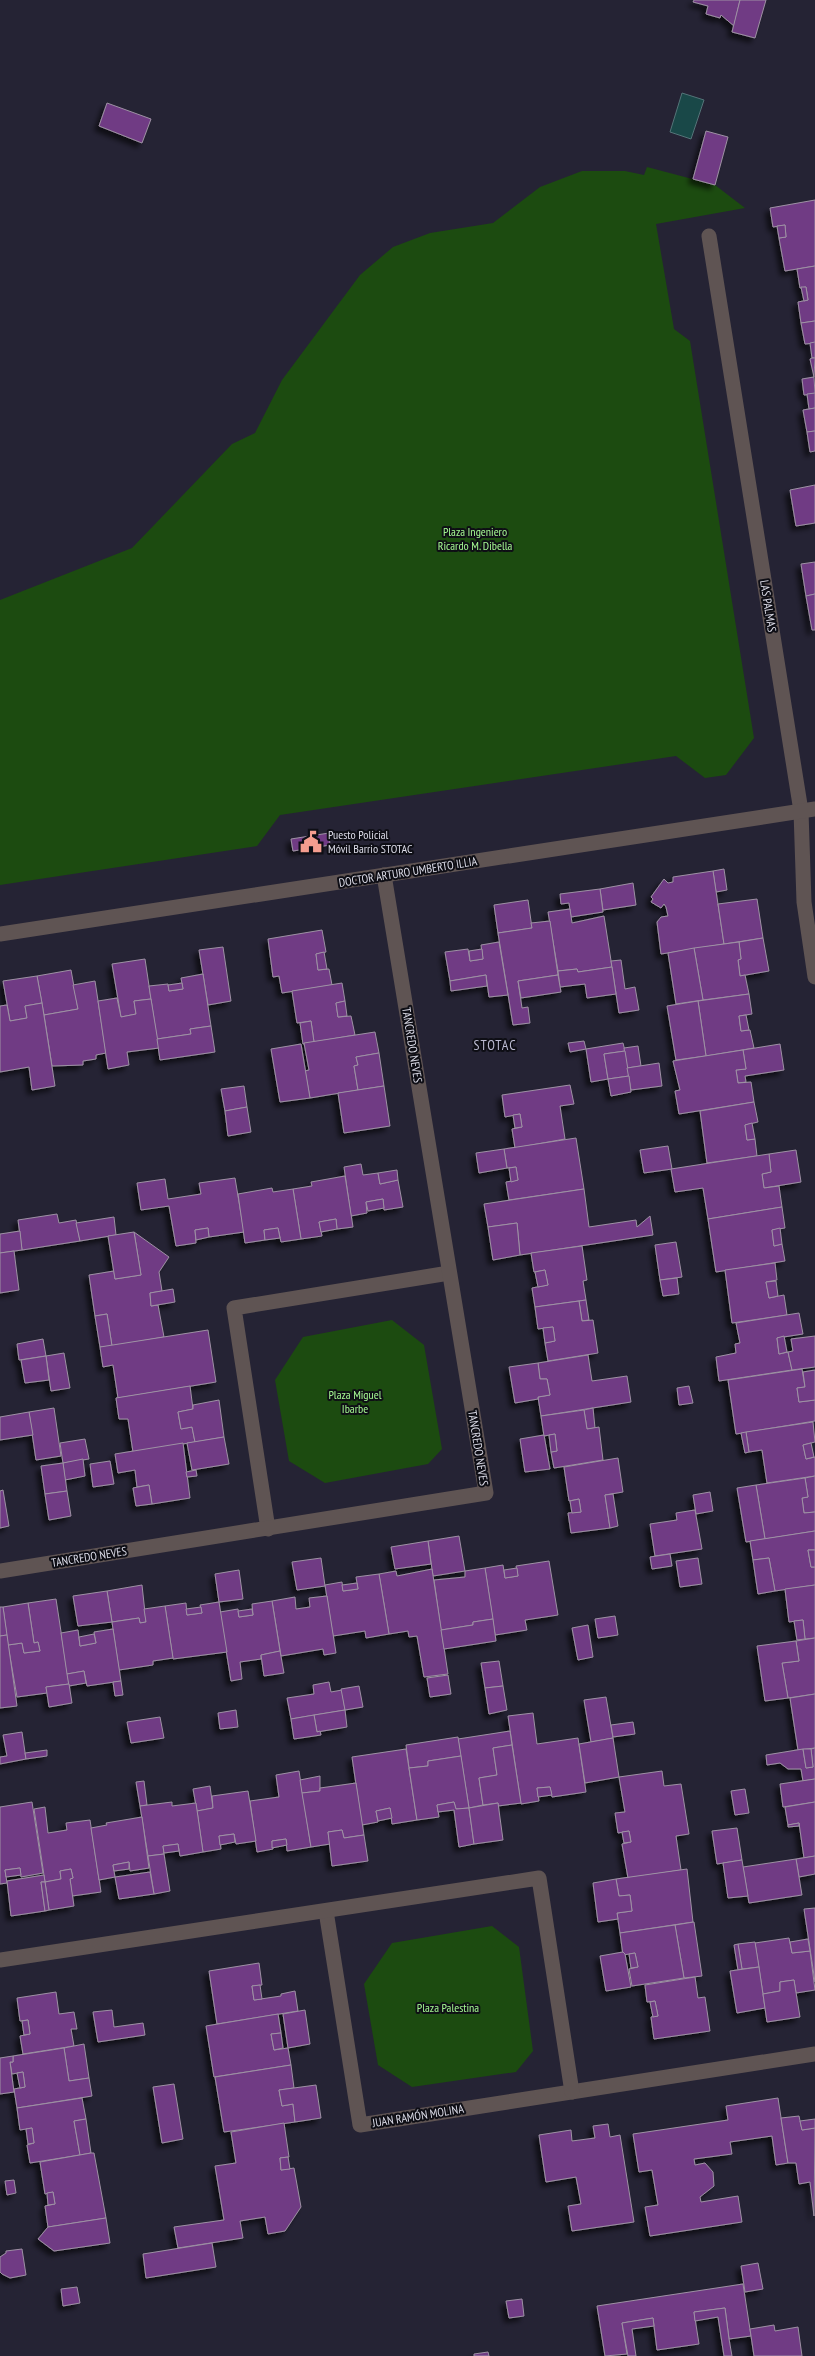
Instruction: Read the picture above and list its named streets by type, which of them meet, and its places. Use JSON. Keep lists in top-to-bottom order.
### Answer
{
  "streets": {
    "street": [
      "LAS PALMAS",
      "DOCTOR ARTURO UMBERTO ILLIA",
      "TANCREDO NEVES",
      "JUAN RAMÓN MOLINA"
    ]
  },
  "crossings": [
    ["LAS PALMAS", "DOCTOR ARTURO UMBERTO ILLIA"],
    ["DOCTOR ARTURO UMBERTO ILLIA", "TANCREDO NEVES"]
  ],
  "districts": ["STOTAC"],
  "parks": ["Plaza Ingeniero Ricardo M. Dibella", "Plaza Miguel Ibarbe", "Plaza Palestina"],
  "places": {
    "public building": ["Puesto Policial Móvil Barrio STOTAC"]
  }
}
